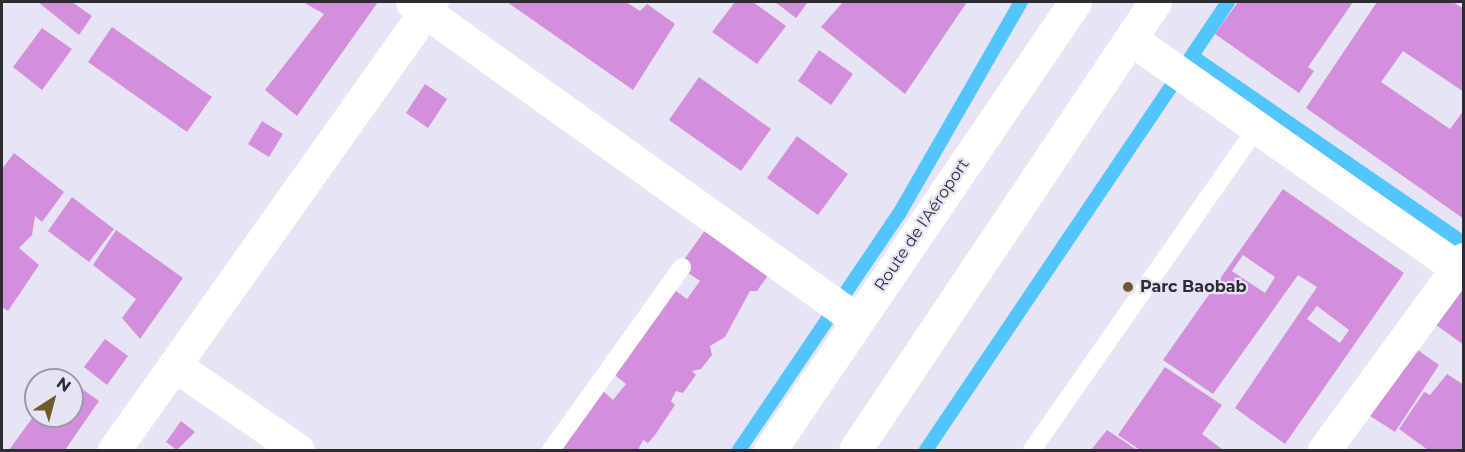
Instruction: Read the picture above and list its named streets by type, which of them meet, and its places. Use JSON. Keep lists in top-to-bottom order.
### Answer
{
  "streets": {
    "main road": ["Route de l'Aéroport"]
  },
  "places": ["Parc Baobab"],
  "north": "top right"
}
